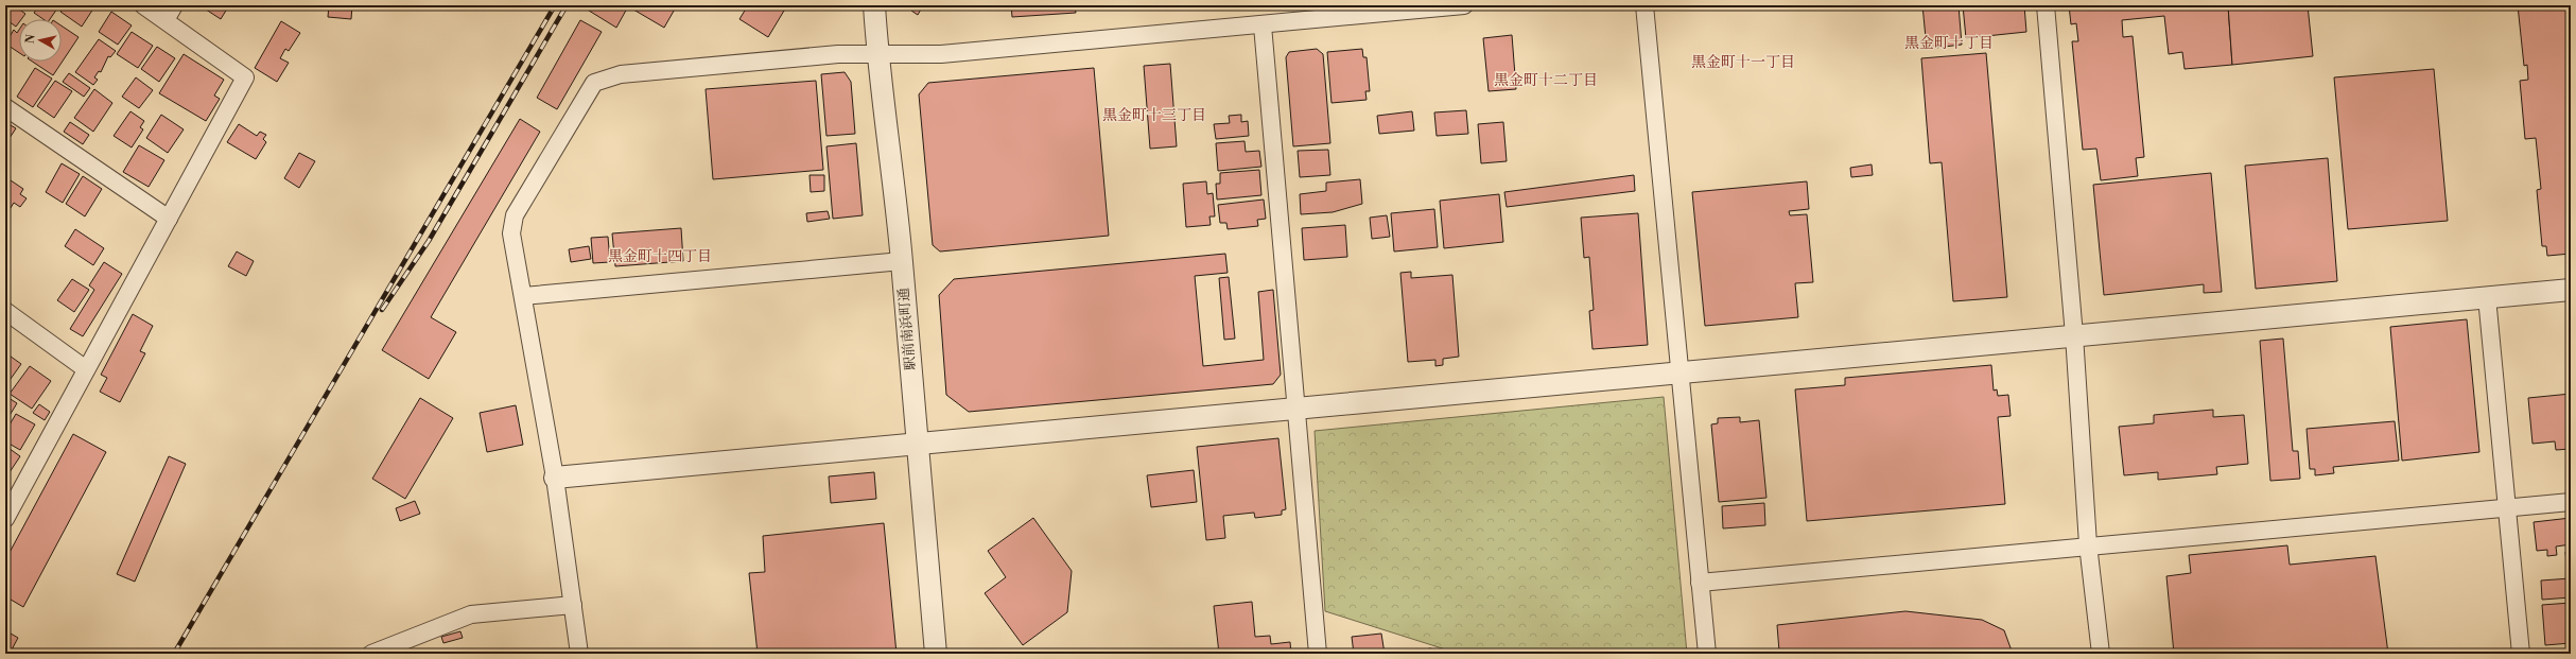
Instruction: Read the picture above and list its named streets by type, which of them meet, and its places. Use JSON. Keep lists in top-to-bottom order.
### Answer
{
  "streets": {
    "street": ["駅前南浜町通"]
  },
  "districts": [
    "黒金町十丁目",
    "黒金町十一丁目",
    "黒金町十二丁目",
    "黒金町十三丁目",
    "黒金町十四丁目"
  ],
  "north": "left"
}
